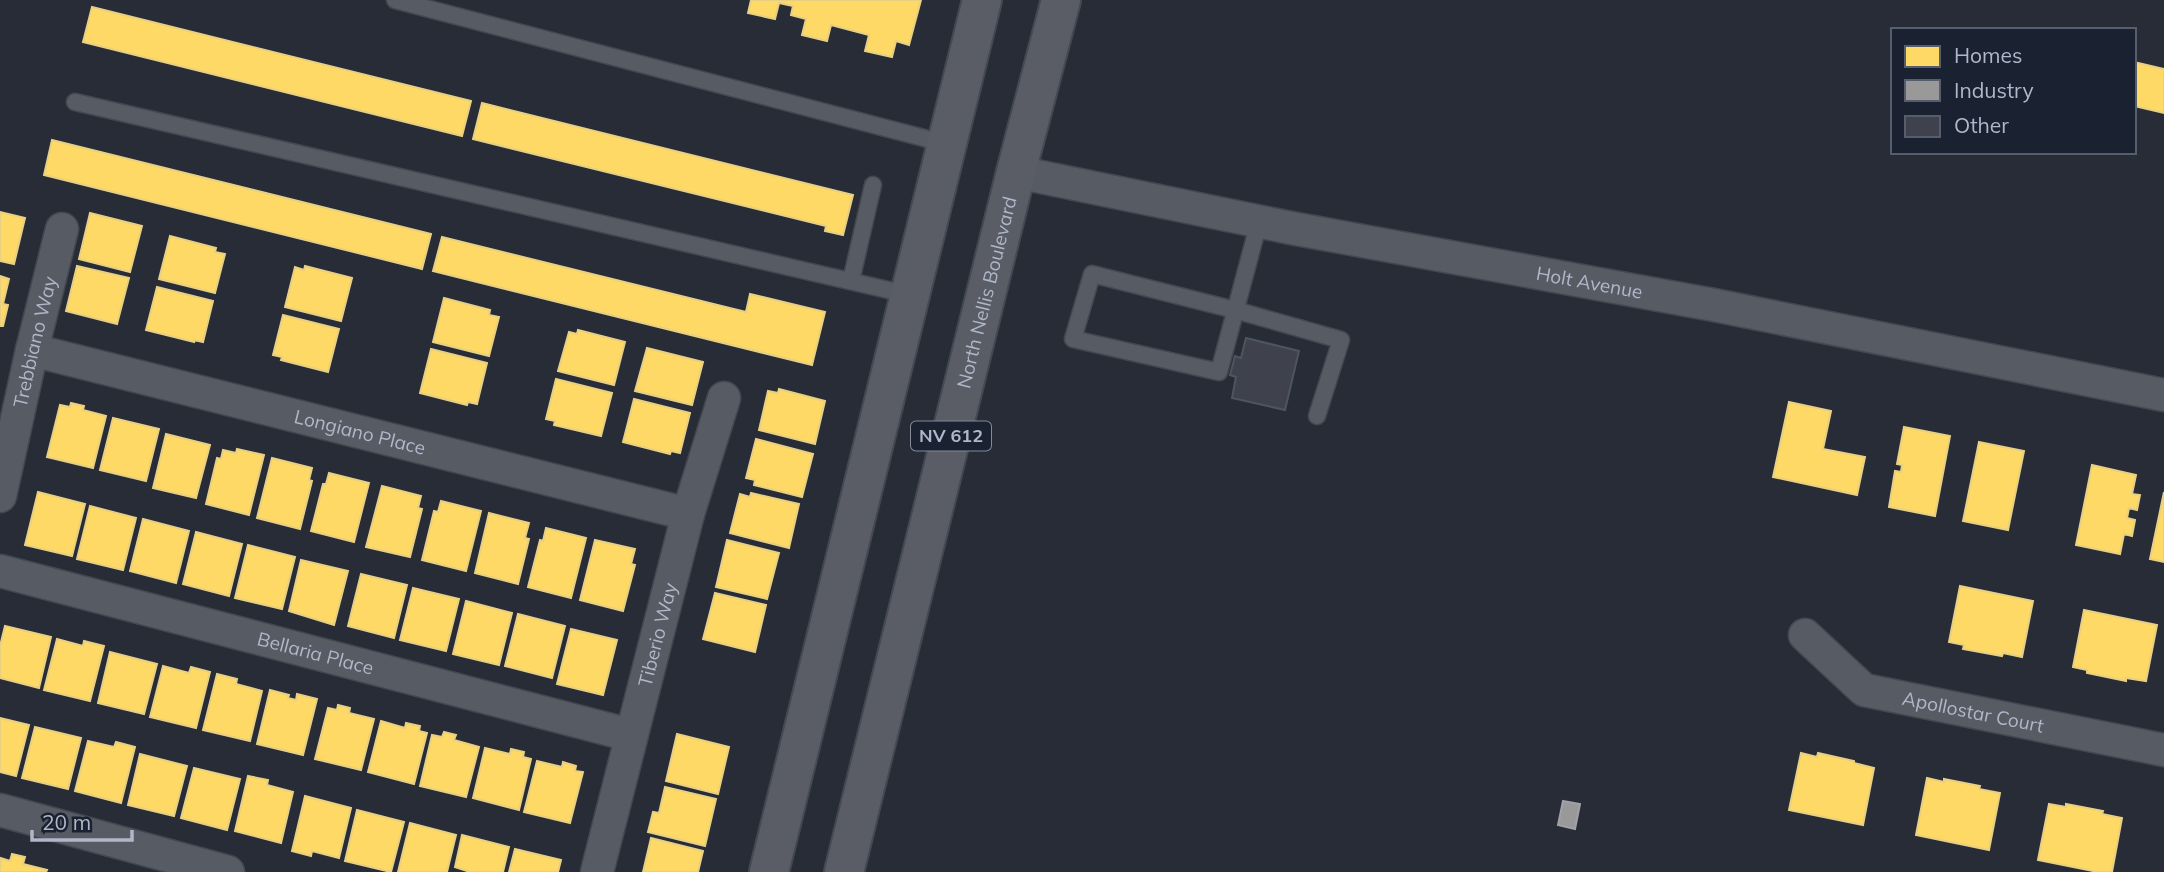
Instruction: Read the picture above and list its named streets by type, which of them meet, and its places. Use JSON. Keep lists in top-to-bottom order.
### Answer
{
  "streets": {
    "main road": ["North Nellis Boulevard", "NV 612"],
    "street": [
      "Holt Avenue",
      "Trebbiano Way",
      "Longiano Place",
      "Tiberio Way",
      "Bellaria Place",
      "Apollostar Court"
    ]
  },
  "crossings": [
    ["Holt Avenue", "North Nellis Boulevard"],
    ["Trebbiano Way", "Longiano Place"],
    ["Longiano Place", "Tiberio Way"],
    ["Tiberio Way", "Bellaria Place"]
  ],
  "legend": ["Homes", "Industry", "Other"],
  "scale_bar": "20 m"
}
